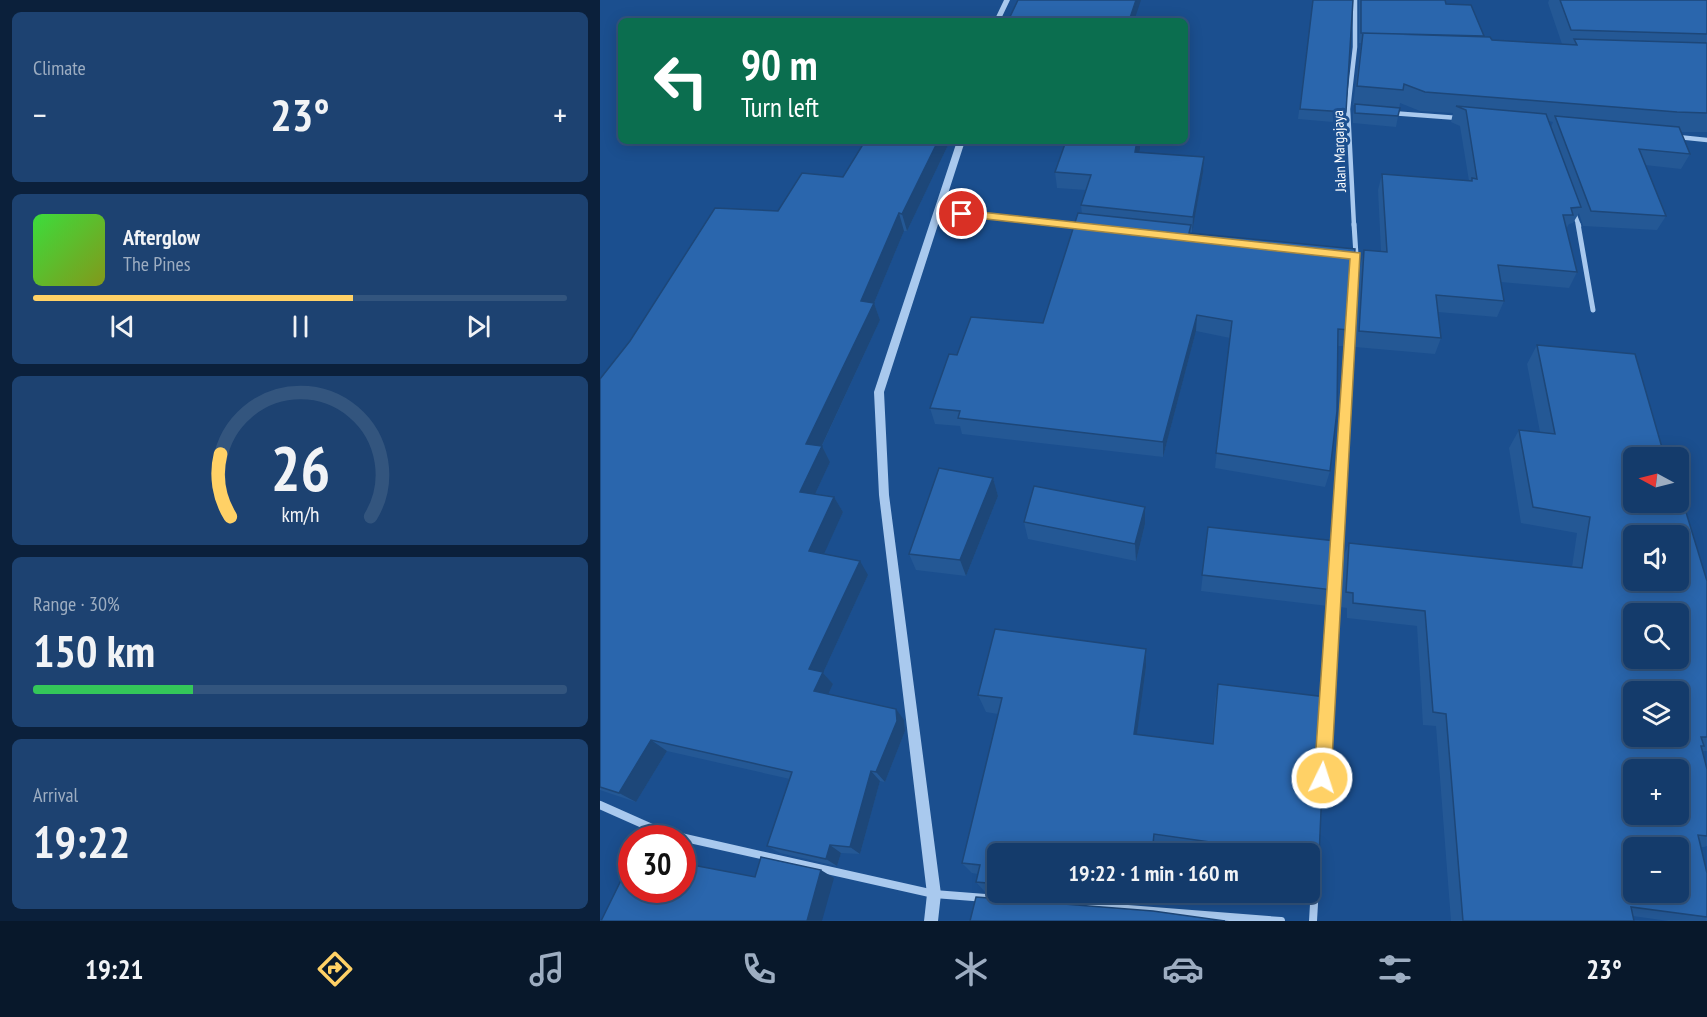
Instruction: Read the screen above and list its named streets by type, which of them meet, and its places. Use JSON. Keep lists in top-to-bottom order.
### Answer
{
  "streets": {
    "street": ["Jalan Margajaya"]
  },
  "north": "left",
  "page": {
    "tile": [
      "Climate",
      ["Range · 30%", "150 km"],
      ["Arrival", "19:22"]
    ],
    "turn": ["90 m", "Turn left"],
    "heat": ["−", "23°", "+"],
    "song": ["Afterglow", "The Pines"],
    "map_buttons": ["+", "−"],
    "limit": "30",
    "trip": "19:22 · 1 min · 160 m",
    "tabs": ["19:21", "23°"],
    "gauge": ["26", "km/h"]
  }
}
